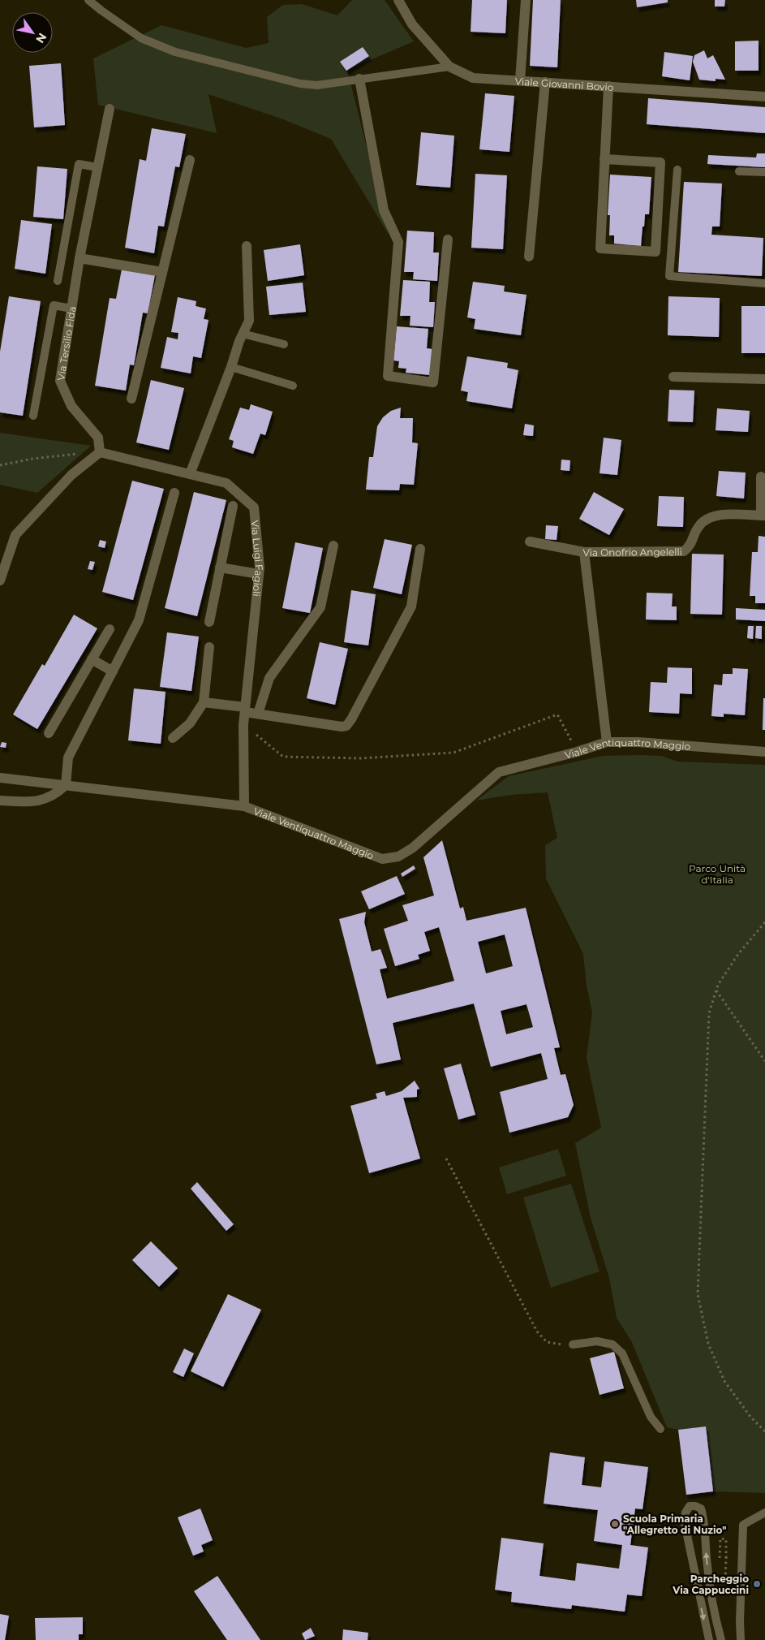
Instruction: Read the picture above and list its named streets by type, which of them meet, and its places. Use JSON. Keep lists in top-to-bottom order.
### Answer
{
  "streets": {
    "street": [
      "Viale Giovanni Bovio",
      "Via Tersilio Fida",
      "Via Onofrio Angelelli",
      "Via Luigi Fagioli",
      "Viale Ventiquattro Maggio"
    ]
  },
  "crossings": [
    ["Via Tersilio Fida", "Via Luigi Fagioli"],
    ["Via Luigi Fagioli", "Viale Ventiquattro Maggio"]
  ],
  "parks": ["Parco Unità d'Italia"],
  "places": ["Scuola Primaria \"Allegretto di Nuzio\"", "Parcheggio Via Cappuccini"],
  "north": "bottom right"
}
